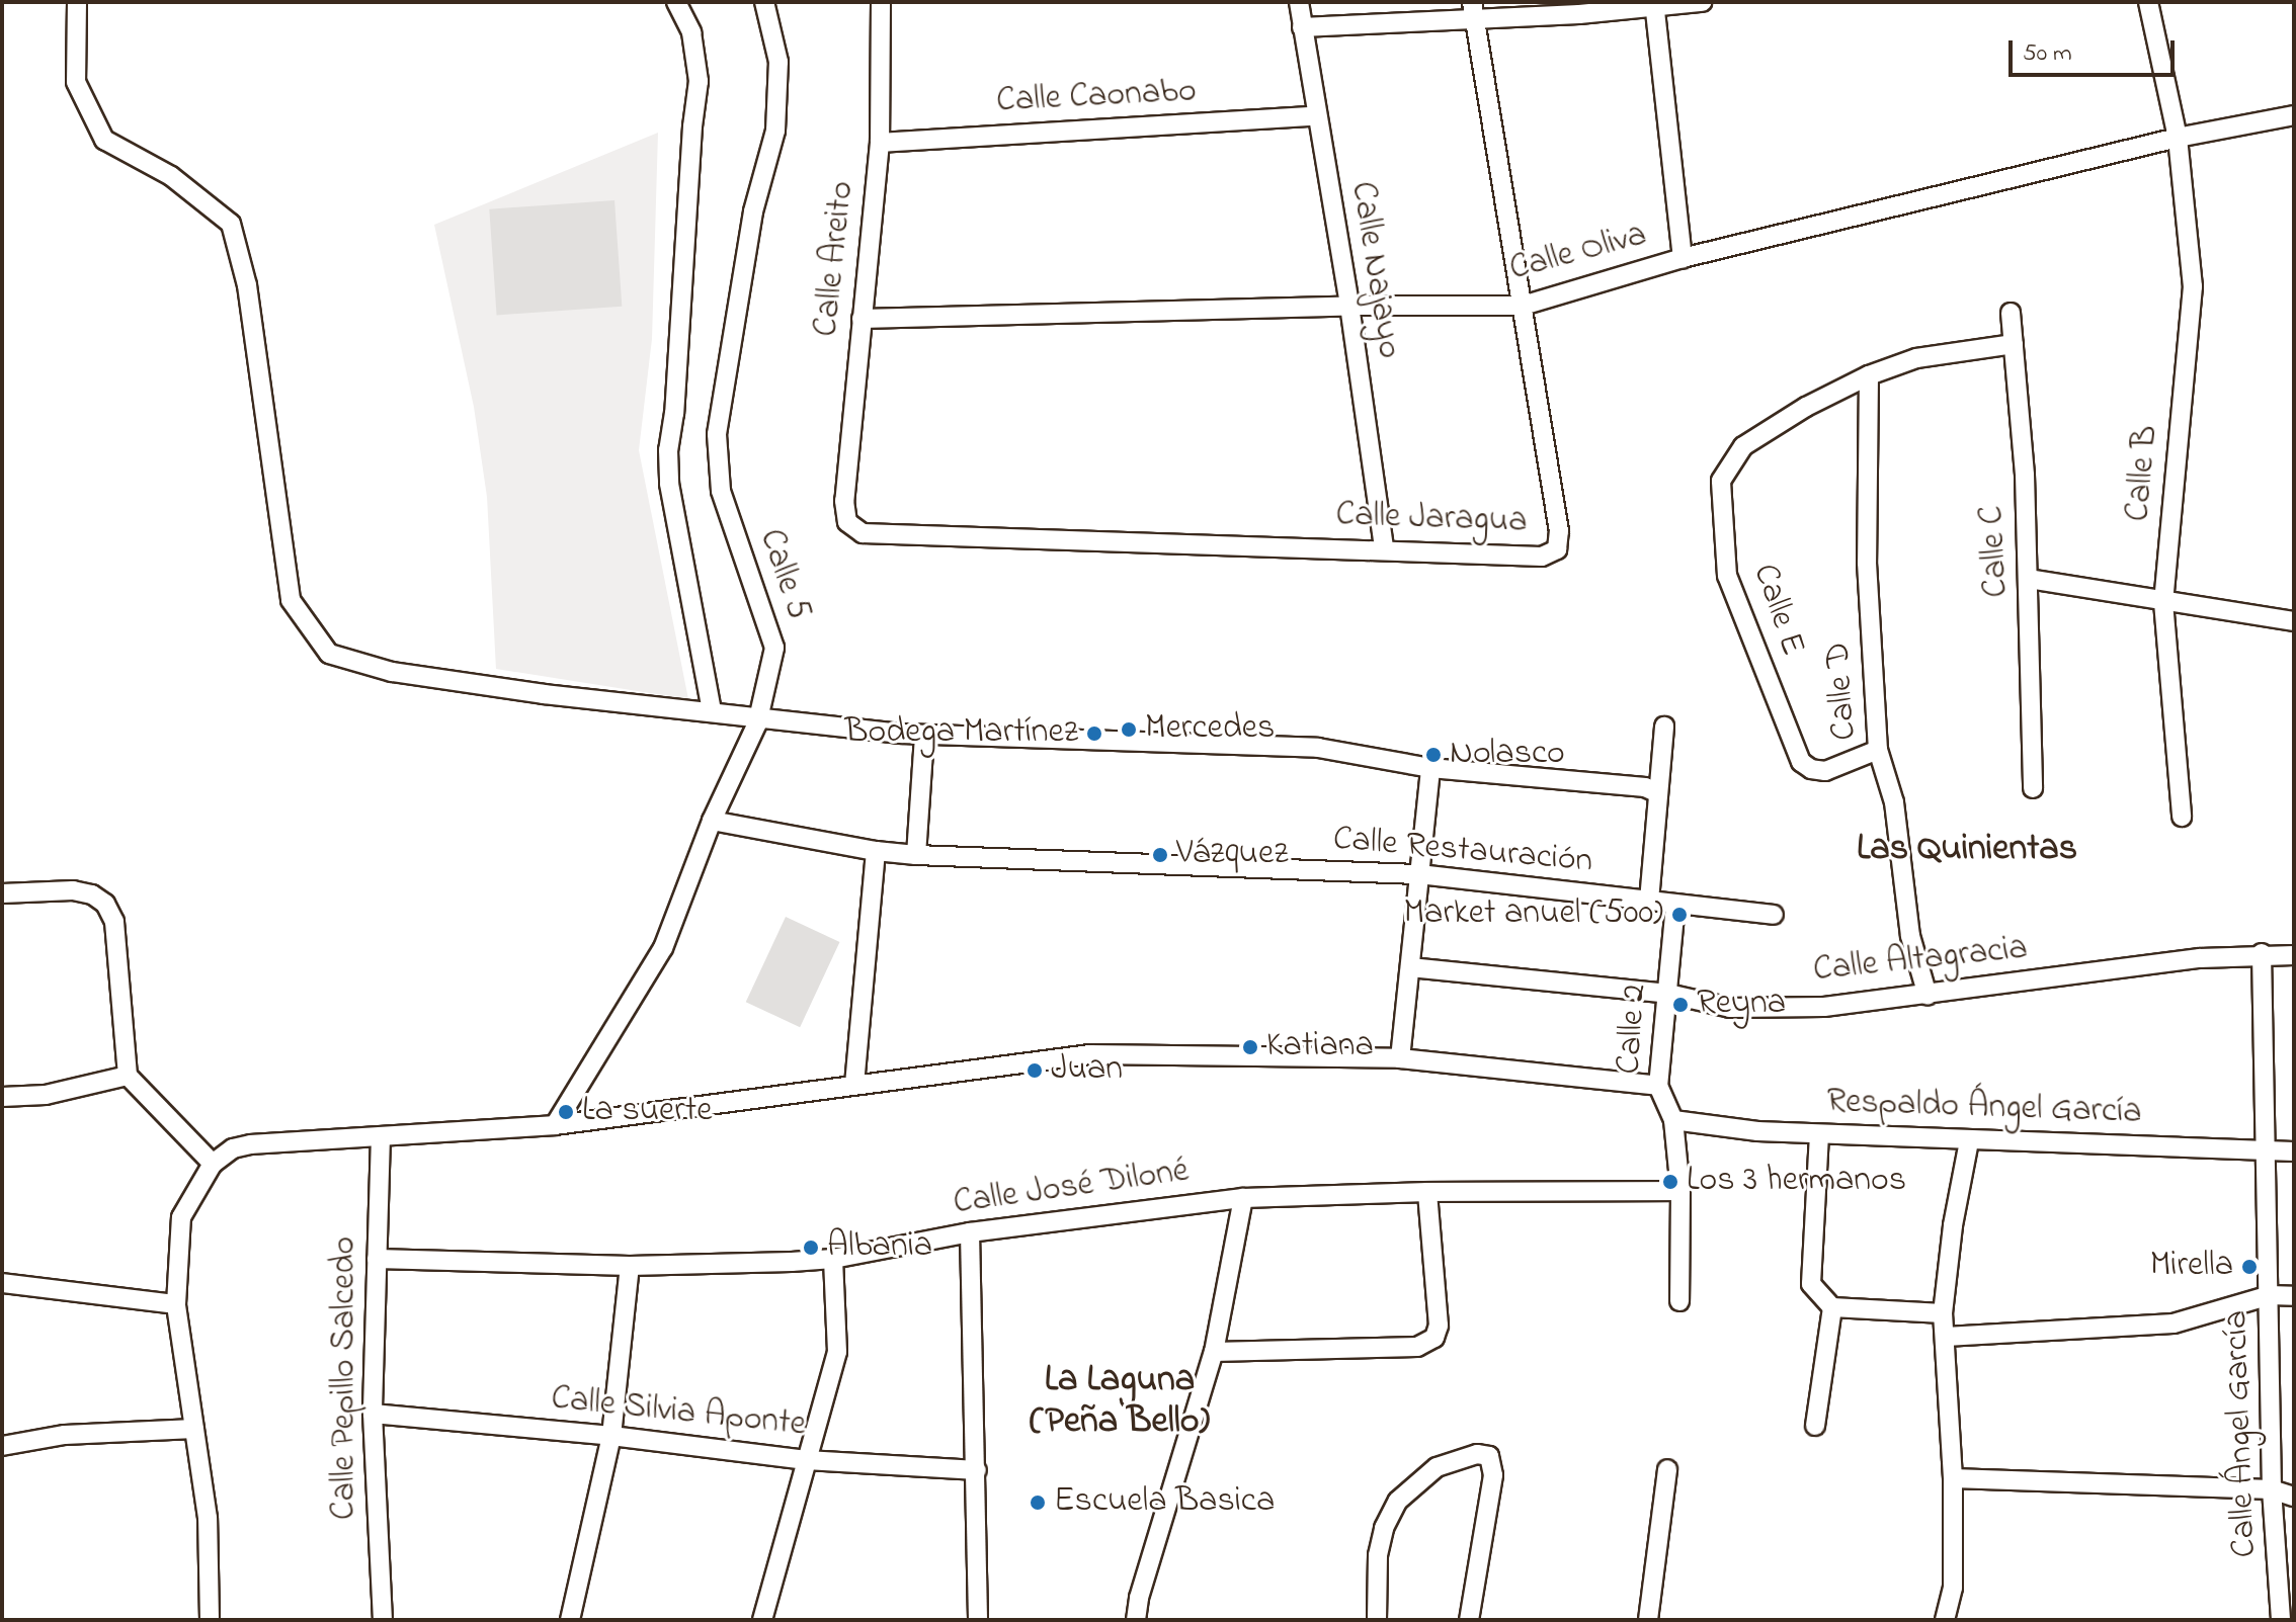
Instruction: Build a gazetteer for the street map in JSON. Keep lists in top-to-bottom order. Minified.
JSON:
{"streets":{"street":["Calle Caonabo","Calle Oliva","Calle Areito","Calle Najayo","Calle B","Calle Jaragua","Calle C","Calle 5","Calle E","Calle D","Calle Restauración","Calle Altagracia","Calle 2","Respaldo Ángel García","Calle José Diloné","Calle Pepillo Salcedo","Calle Silvia Aponte","Calle Ángel García"]},"crossings":[["Calle Caonabo","Calle Areito"],["Calle Caonabo","Calle Najayo"],["Calle Oliva","Calle Areito"],["Calle Oliva","Calle Najayo"],["Calle Oliva","Calle B"],["Calle Oliva","Calle Jaragua"],["Calle Areito","Calle Jaragua"],["Calle Najayo","Calle Jaragua"],["Calle C","Calle E"],["Calle 5","Calle Restauración"],["Calle E","Calle D"],["Calle D","Calle Altagracia"],["Calle Restauración","Calle 2"],["Calle Altagracia","Calle 2"],["Calle Altagracia","Calle Ángel García"],["Calle 2","Respaldo Ángel García"],["Calle 2","Calle José Diloné"],["Respaldo Ángel García","Calle Ángel García"],["Calle José Diloné","Calle Pepillo Salcedo"],["Calle Pepillo Salcedo","Calle Silvia Aponte"]],"districts":["Las Quinientas","La Laguna (Peña Bello)"],"places":["Mercedes","Bodega Martínez","Nolasco","Vázquez","Market anuel (500)","Reyna","Katiana","Juan","La suerte","Los 3 hermanos","Albania","Mirella","Escuela Basica"],"scale_bar":"50 m"}
